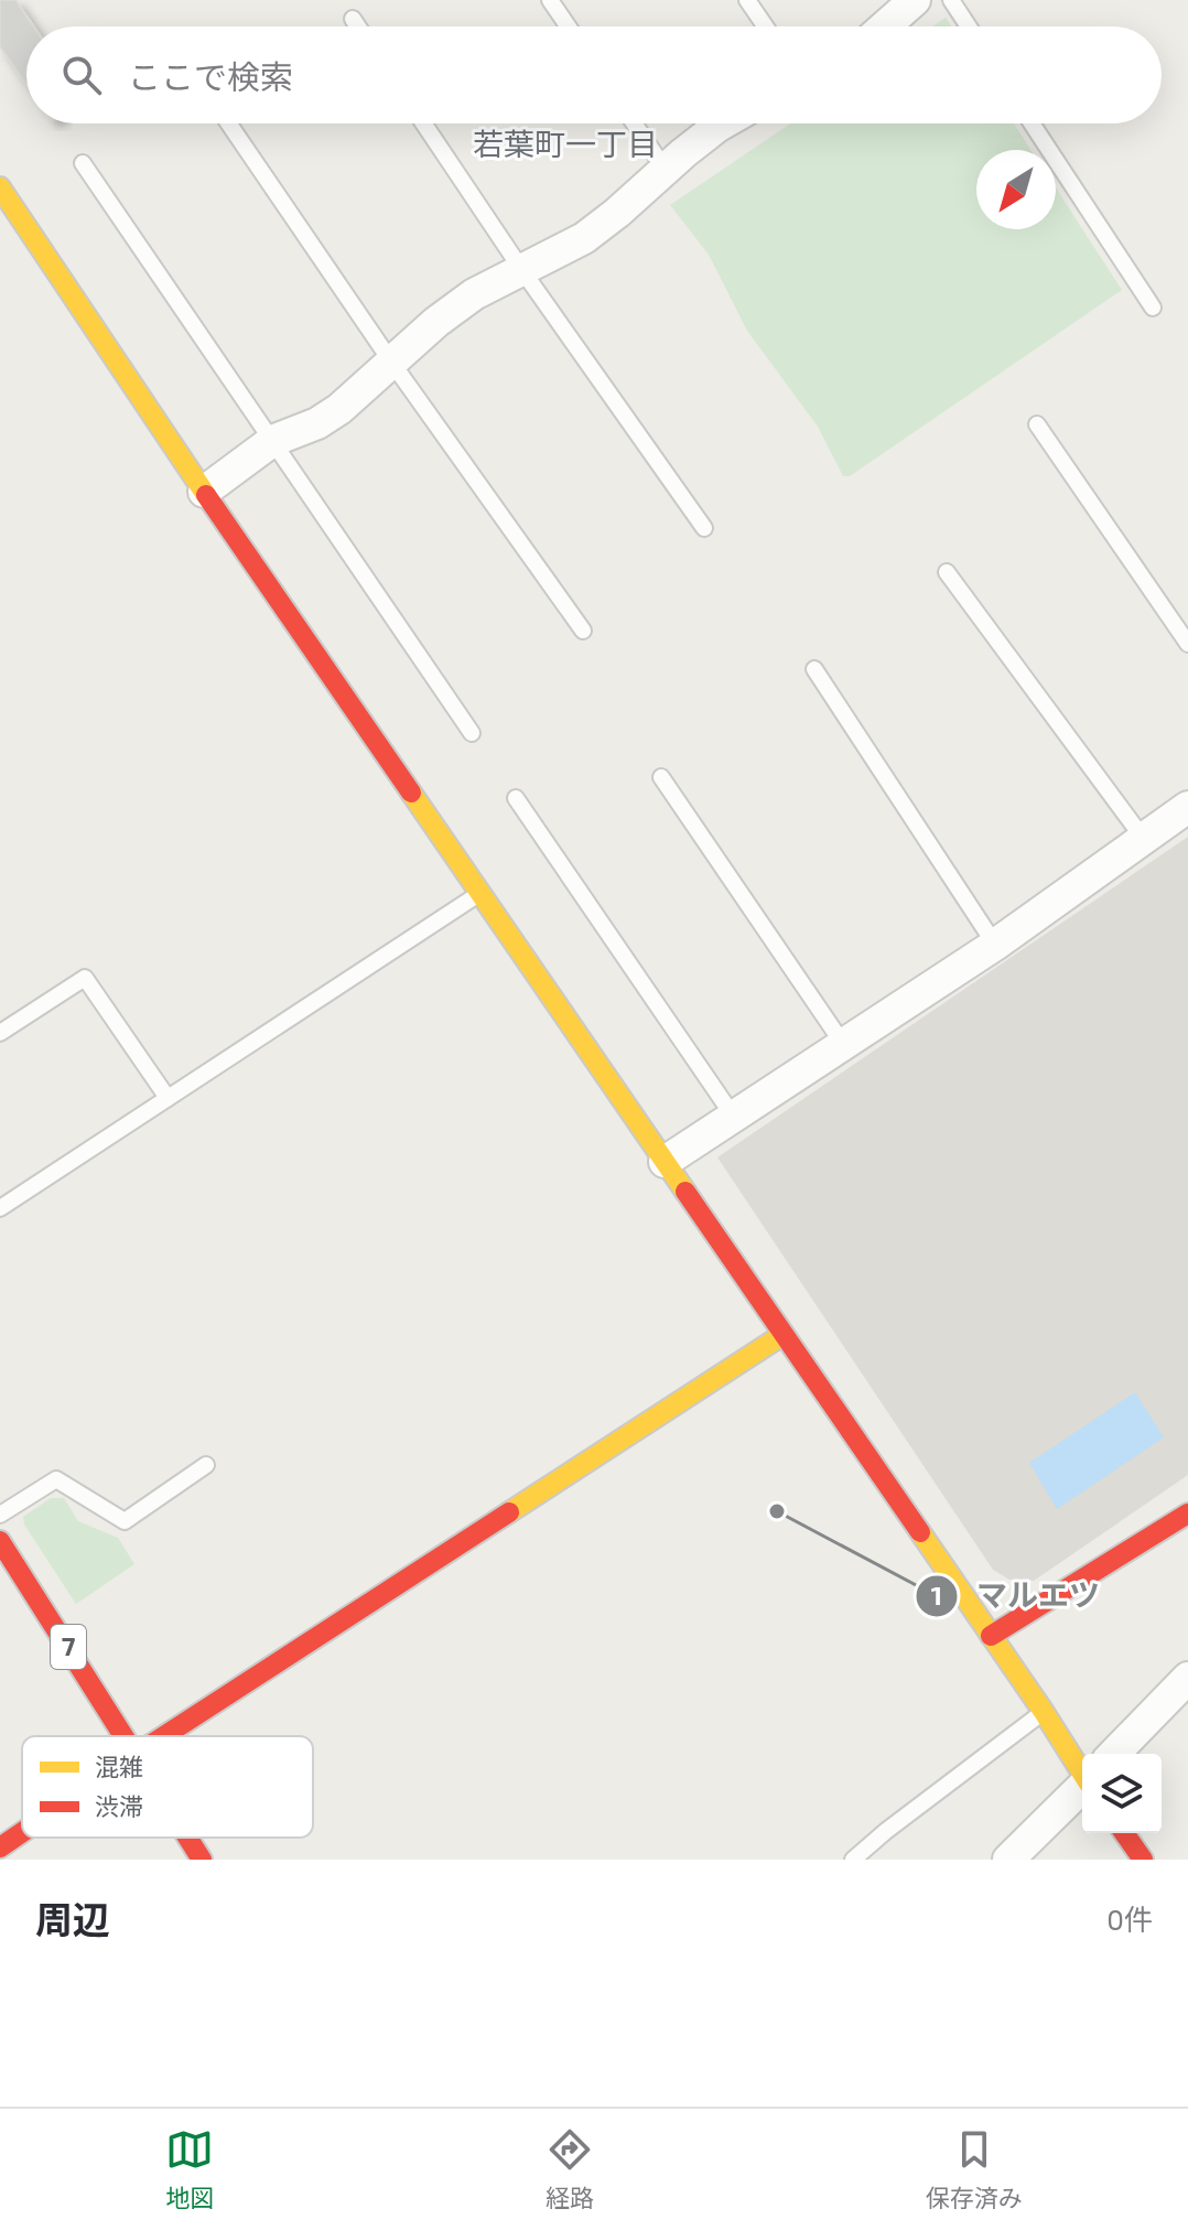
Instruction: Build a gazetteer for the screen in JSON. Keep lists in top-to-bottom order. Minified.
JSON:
{"streets":{"street":["7"]},"districts":["若葉町一丁目"],"places":["マルエツ"],"legend":["混雑","渋滞"],"north":"bottom left","page":{"search":"ここで検索","heading":["周辺","0件"],"nav":["地図","経路","保存済み"]}}
